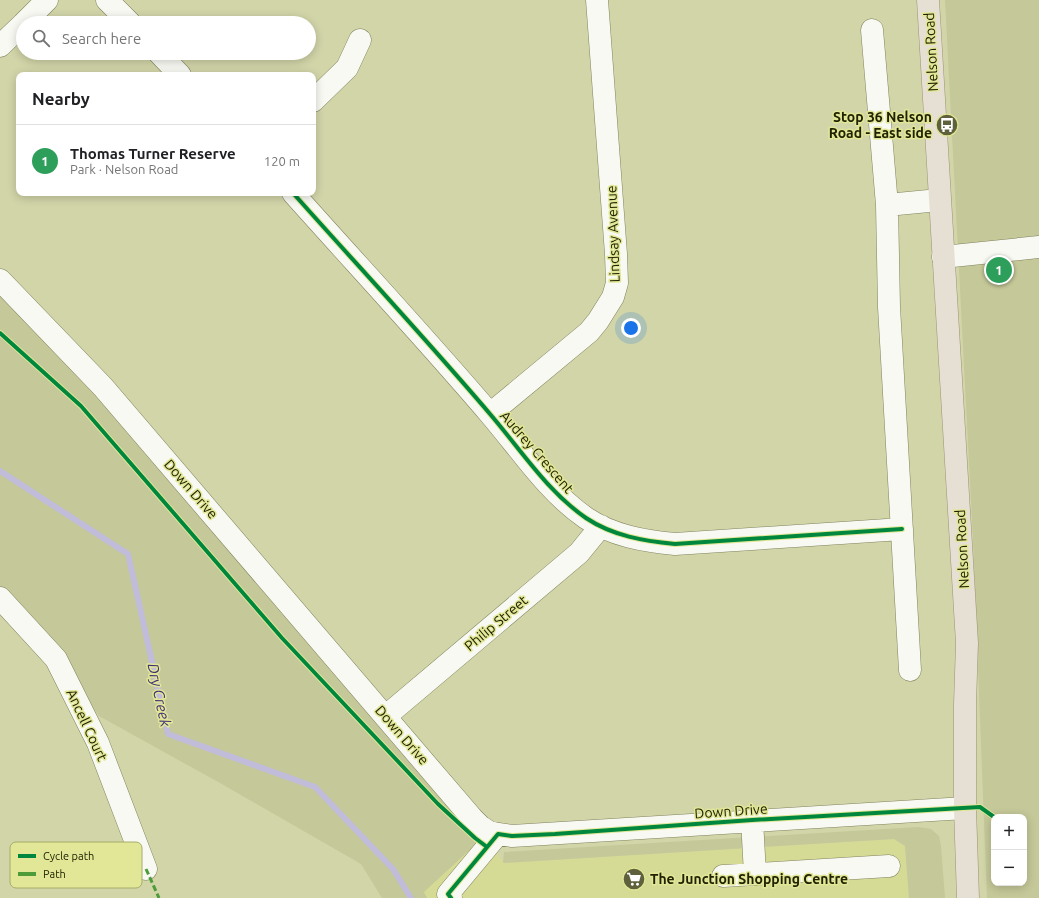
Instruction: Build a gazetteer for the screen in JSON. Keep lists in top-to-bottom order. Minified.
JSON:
{"streets":{"main road":["Nelson Road"],"street":["Lindsay Avenue","Audrey Crescent","Down Drive","Philip Street","Ancell Court"]},"crossings":[["Nelson Road","Down Drive"],["Lindsay Avenue","Audrey Crescent"],["Audrey Crescent","Philip Street"],["Down Drive","Philip Street"]],"water":["Dry Creek"],"places":{"bus stop":["Stop 36 Nelson Road - East side"],"supermarket":["The Junction Shopping Centre"]},"legend":["Cycle path","Path"],"page":{"search":"Search here","heading":"Nearby","list":[{"mark":"1","name":"Thomas Turner Reserve","note":"Park · Nelson Road","value":"120 m"}],"pins":"1","map_buttons":["+","−"]}}
